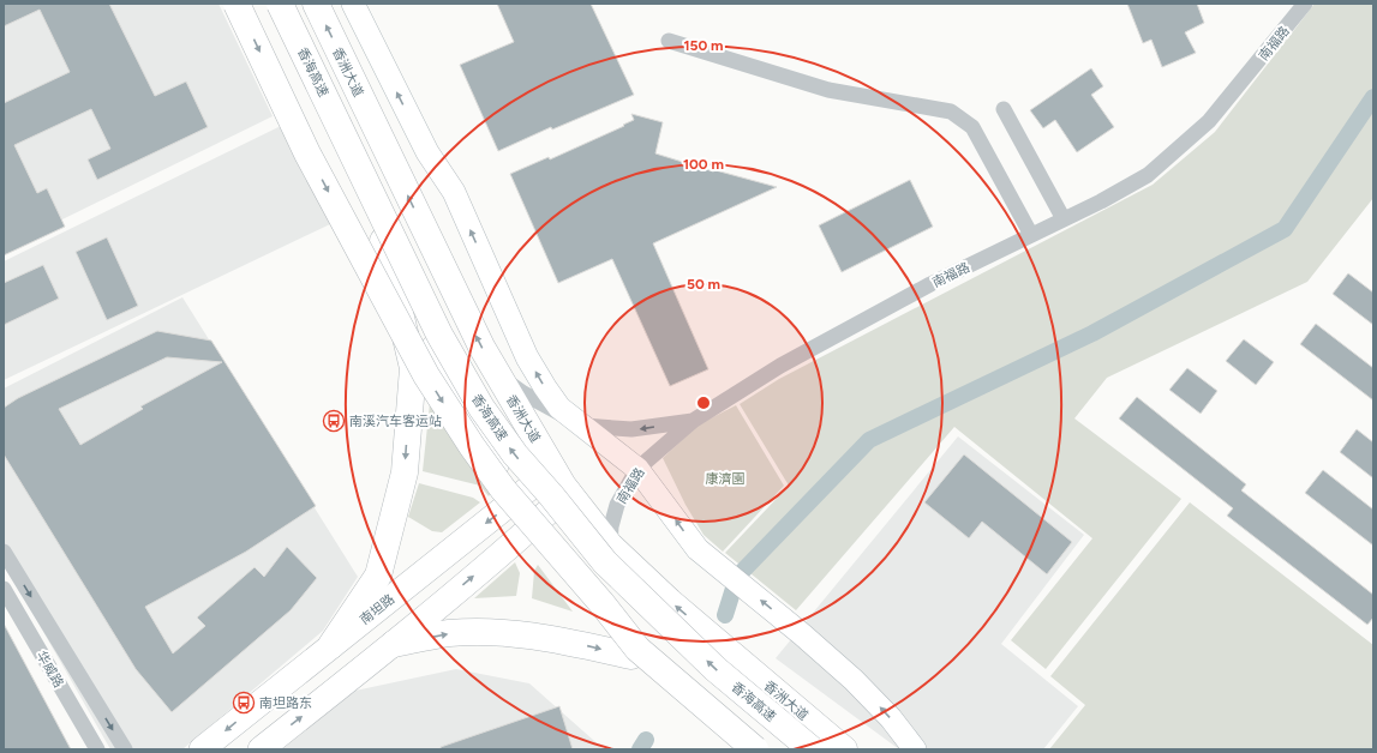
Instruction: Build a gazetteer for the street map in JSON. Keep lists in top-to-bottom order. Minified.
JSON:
{"streets":{"highway":["香海高速","香洲大道"],"main road":["南坦路"],"street":["南福路","华威路"]},"crossings":[["南福路","香洲大道"],["香洲大道","南坦路"]],"parks":["康濟園"],"places":{"bus stop":["南溪汽车客运站","南坦路东"]},"rings":["150 m","100 m","50 m"]}
